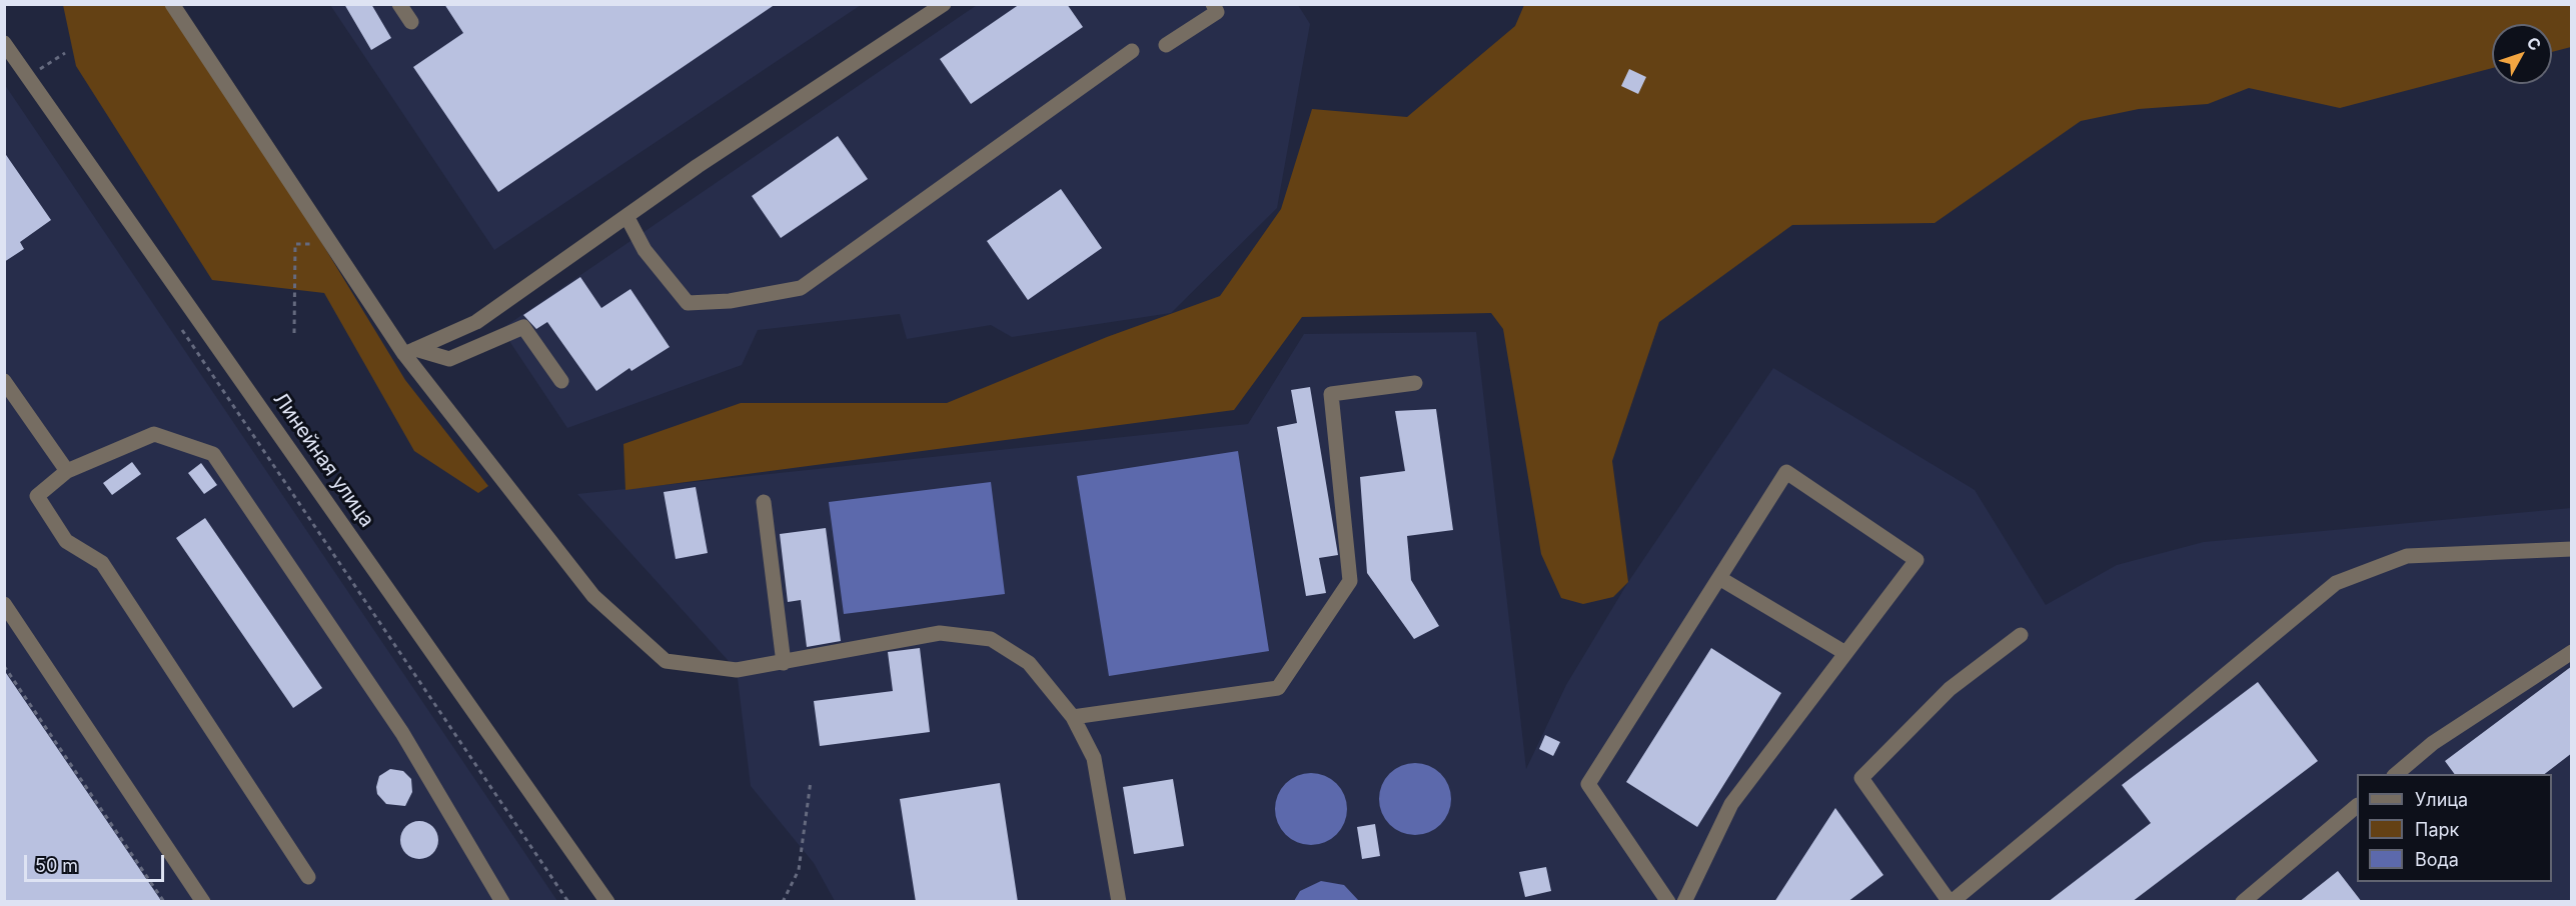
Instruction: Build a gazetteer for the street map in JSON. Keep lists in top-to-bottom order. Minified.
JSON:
{"streets":{"street":["Линейная улица"]},"legend":["Улица","Парк","Вода"],"scale_bar":"50 m","north":"top right"}
